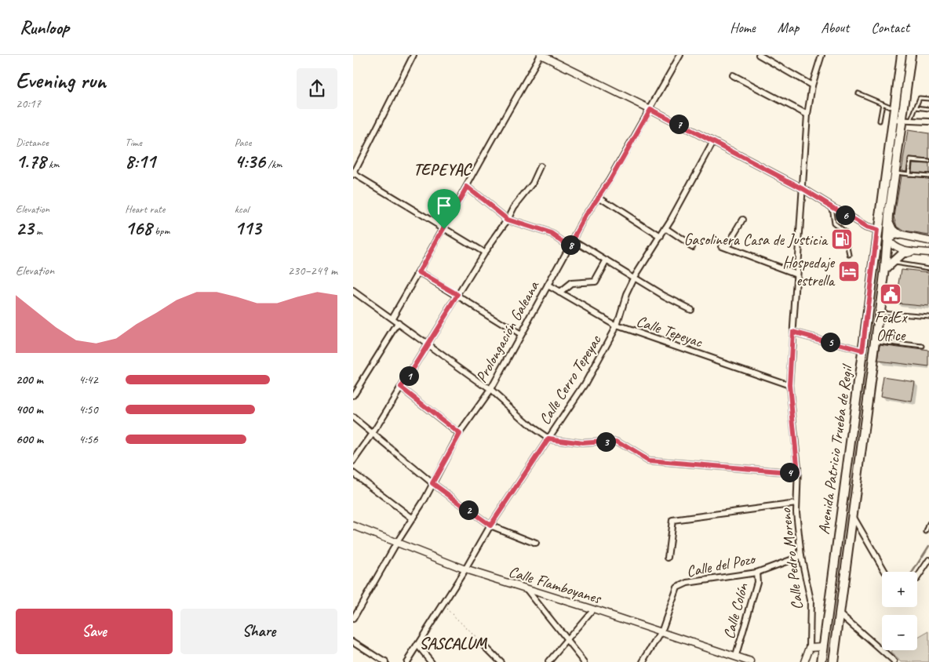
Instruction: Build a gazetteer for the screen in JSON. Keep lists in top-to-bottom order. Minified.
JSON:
{"streets":{"main road":["Avenida Patricio Trueba de Regil"],"street":["Calle Tepeyac","Prolongación Galeana","Calle Cerro Tepeyac","Calle Pedro Moreno","Calle del Pozo","Calle Flamboyanes","Calle Colón"]},"crossings":[["Calle Tepeyac","Prolongación Galeana"],["Calle Tepeyac","Calle Cerro Tepeyac"],["Calle Tepeyac","Calle Pedro Moreno"],["Prolongación Galeana","Calle Flamboyanes"],["Calle Cerro Tepeyac","Calle Flamboyanes"],["Calle Pedro Moreno","Calle del Pozo"],["Calle del Pozo","Calle Flamboyanes"],["Calle del Pozo","Calle Colón"],["Calle Flamboyanes","Calle Colón"]],"districts":["TEPEYAC","SASCALUM"],"places":{"fuel station":["Gasolinera Casa de Justicia"],"hotel":["Hospedaje estrella"],"public building":["FedEx Office"]},"page":{"header":"Runloop","nav":["Home","Map","About","Contact"],"heading":["Evening run","20:17"],"pins":["7","6","8","5","1","3","4","2"],"stats":[["Distance","1.78 km"],["Time","8:11"],["Pace","4:36 /km"],["Elevation","23 m"],["Heart rate","168 bpm"],["kcal","113"]],"chart":["Elevation","230–249 m"],"list":[{"name":"200 m","note":"4:42"},{"name":"400 m","note":"4:50"},{"name":"600 m","note":"4:56"}],"map_buttons":["+","−"],"buttons":["Save","Share"]}}
